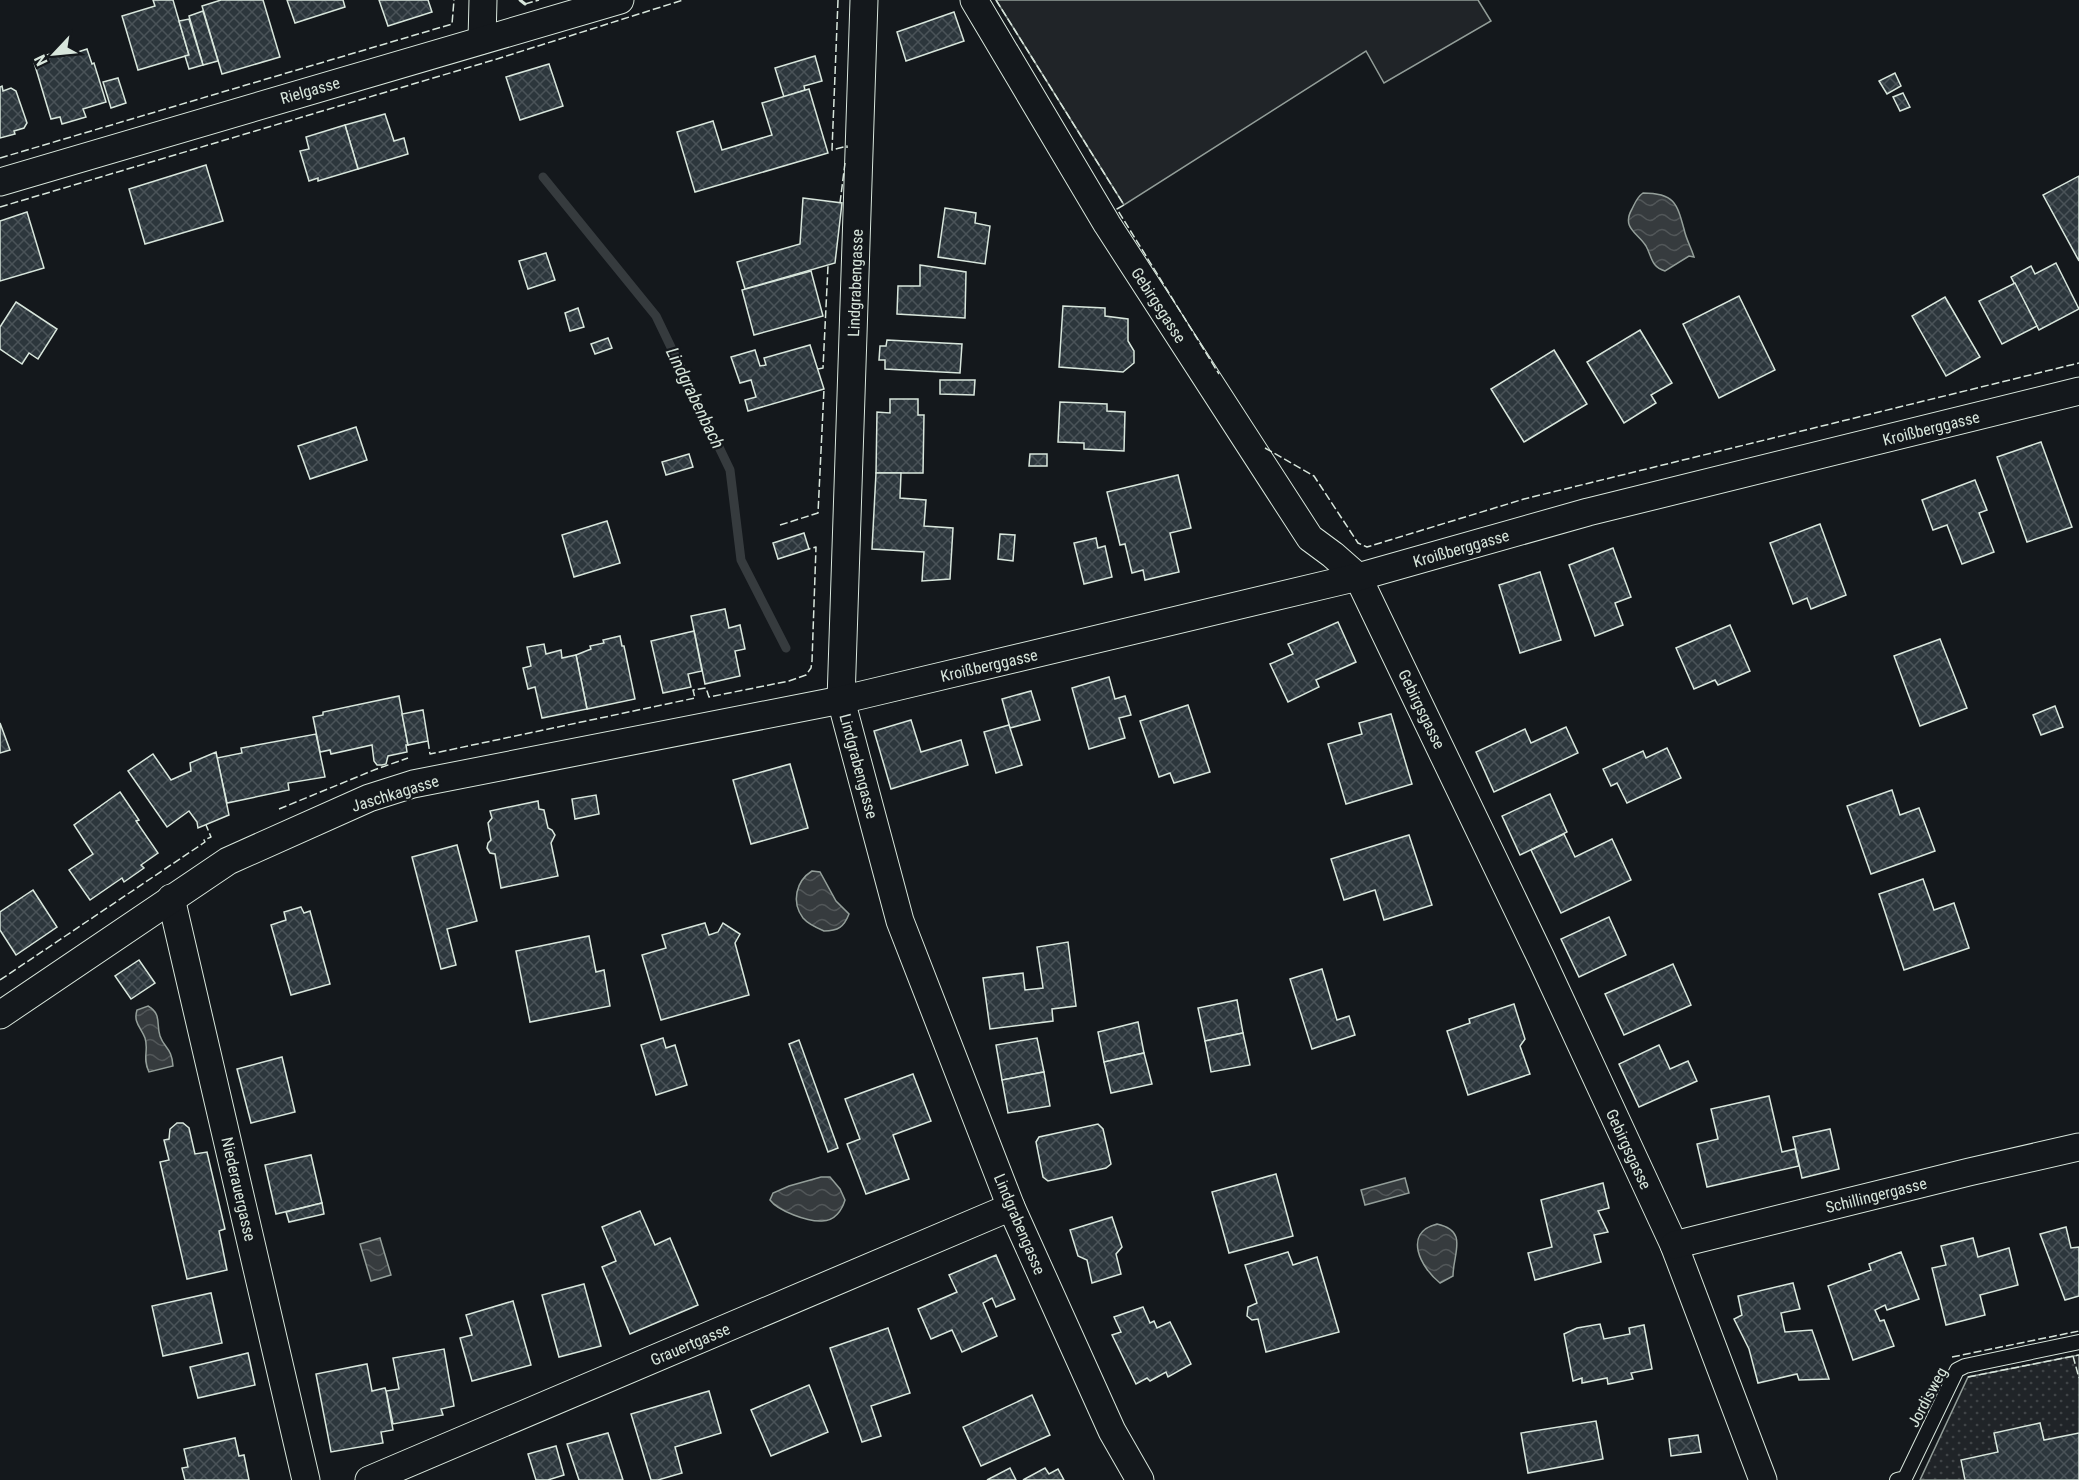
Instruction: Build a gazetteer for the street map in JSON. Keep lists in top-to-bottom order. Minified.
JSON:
{"streets":{"street":["Rielgasse","Lindgrabengasse","Gebirgsgasse","Kroißberggasse","Jaschkagasse","Niederauergasse","Schillingergasse","Grauertgasse"],"lane":["Jordisweg"]},"crossings":[["Lindgrabengasse","Kroißberggasse"],["Lindgrabengasse","Jaschkagasse"],["Lindgrabengasse","Grauertgasse"],["Gebirgsgasse","Kroißberggasse"],["Gebirgsgasse","Schillingergasse"],["Kroißberggasse","Jaschkagasse"],["Jaschkagasse","Niederauergasse"]],"water":["Lindgrabenbach"],"north":"bottom left"}
